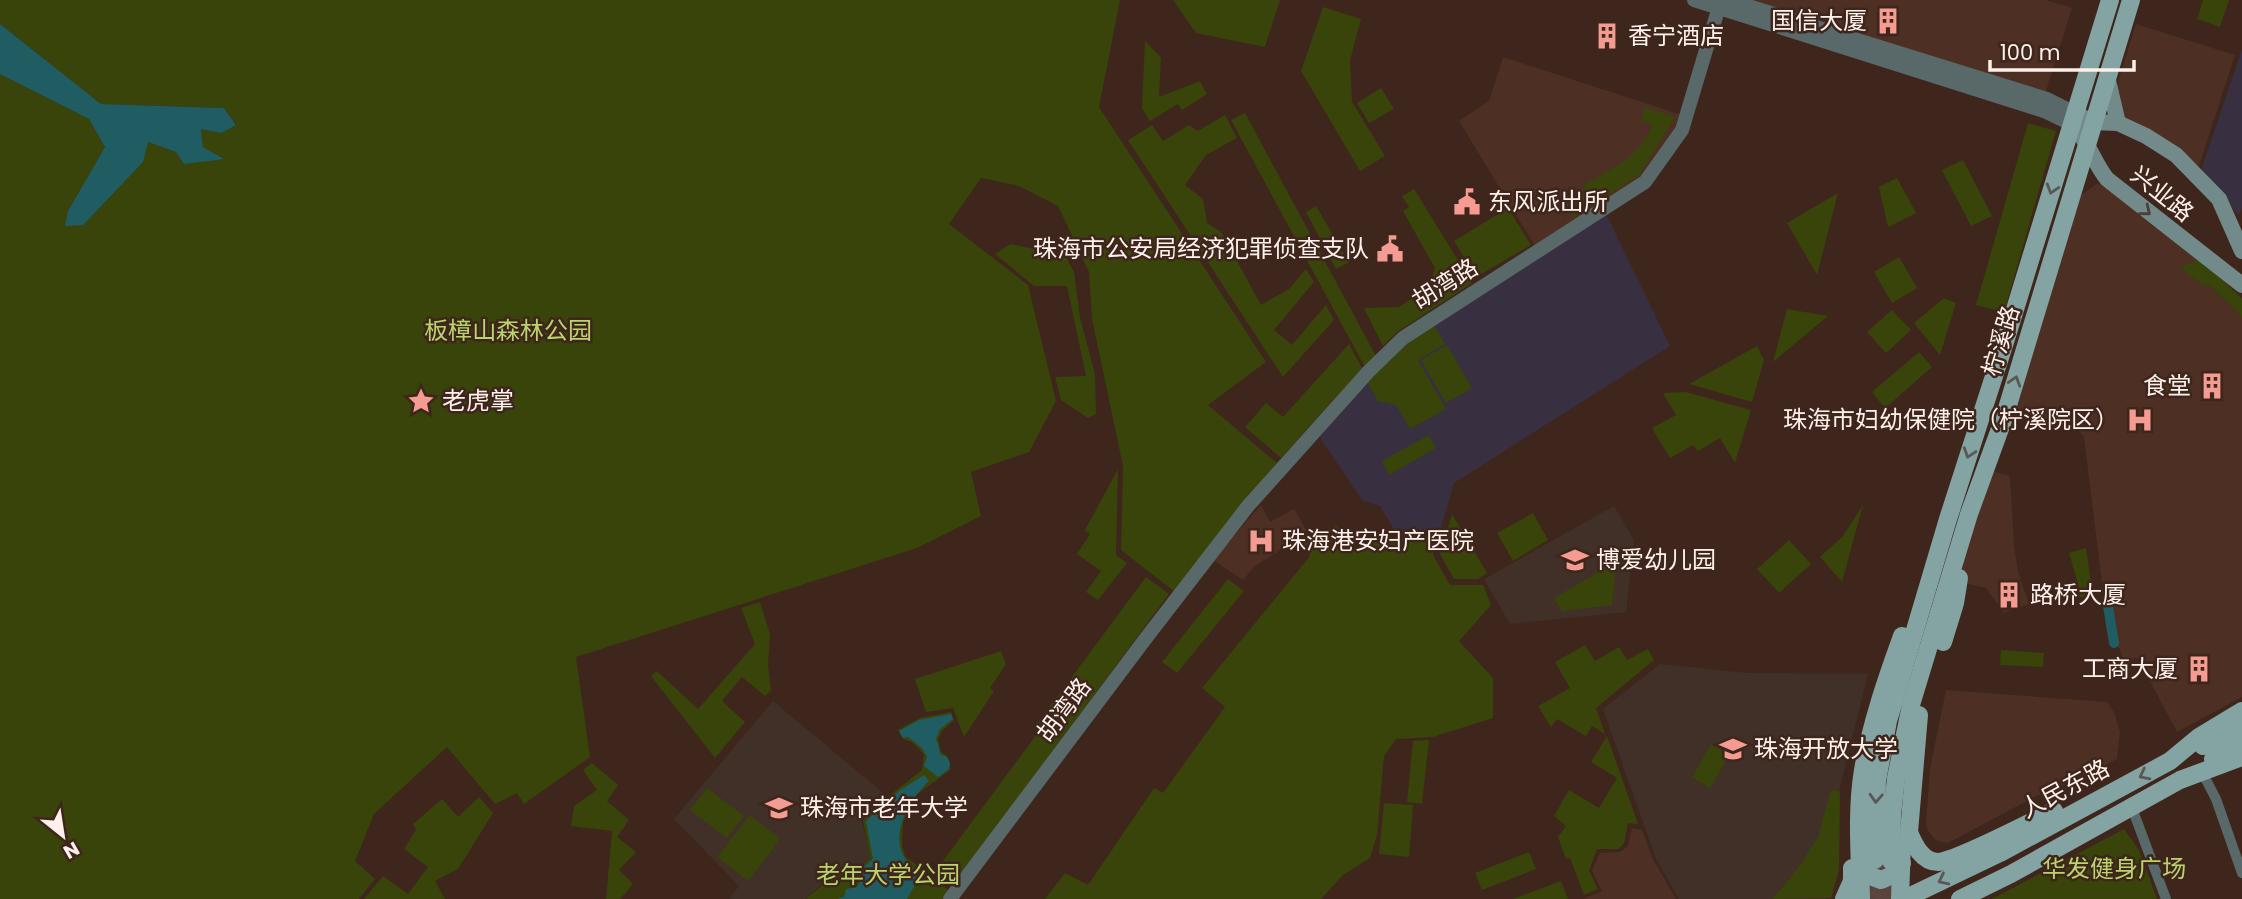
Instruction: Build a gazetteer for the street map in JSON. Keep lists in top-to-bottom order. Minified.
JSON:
{"streets":{"main road":["兴业路","柠溪路","人民东路"],"street":["胡湾路"]},"crossings":[["兴业路","柠溪路"]],"parks":["板樟山森林公园","华发健身广场","老年大学公园"],"places":{"building":["国信大厦","香宁酒店","食堂","路桥大厦","工商大厦"],"public building":["东风派出所","珠海市公安局经济犯罪侦查支队"],"place":["老虎掌"],"hospital":["珠海市妇幼保健院（柠溪院区）","珠海港安妇产医院"],"school or university":["博爱幼儿园","珠海开放大学","珠海市老年大学"]},"scale_bar":"100 m","north":"bottom right"}
